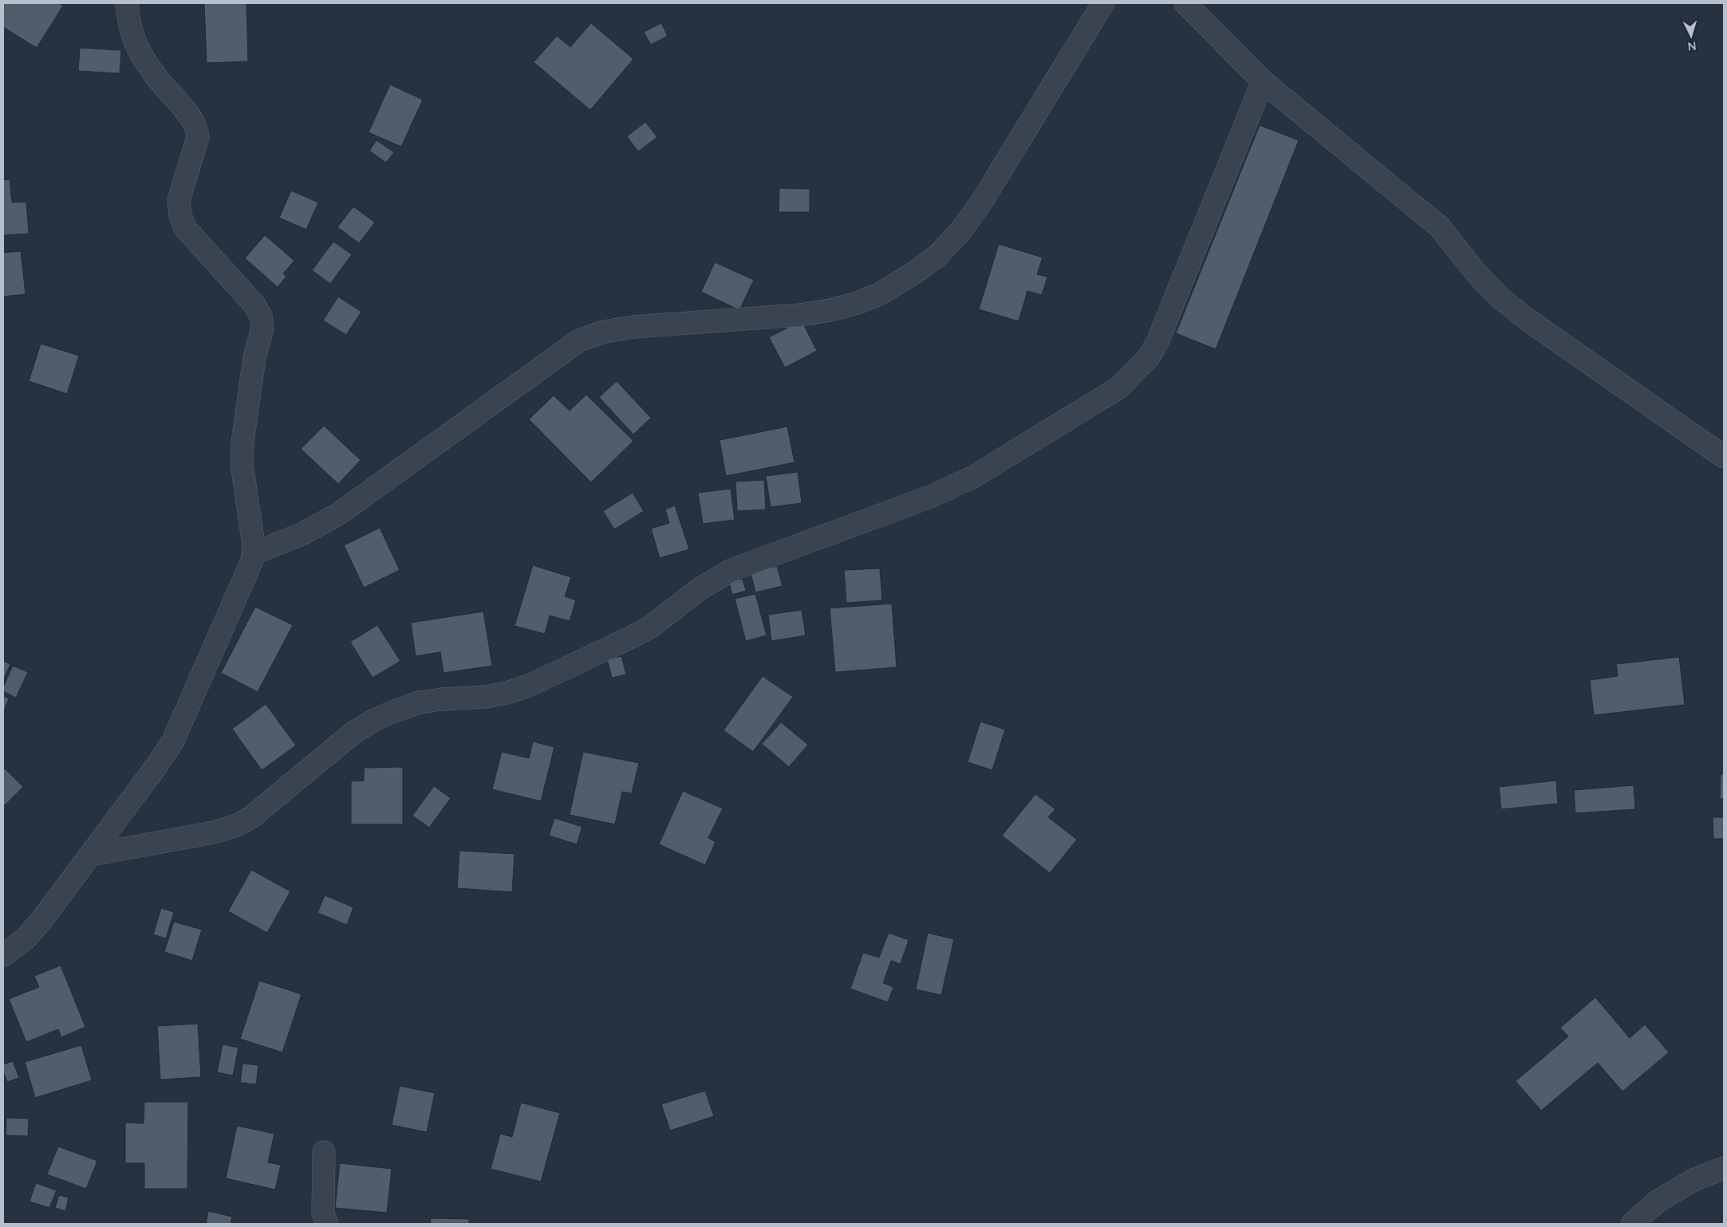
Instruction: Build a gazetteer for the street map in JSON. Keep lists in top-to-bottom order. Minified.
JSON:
{"north":"bottom"}
